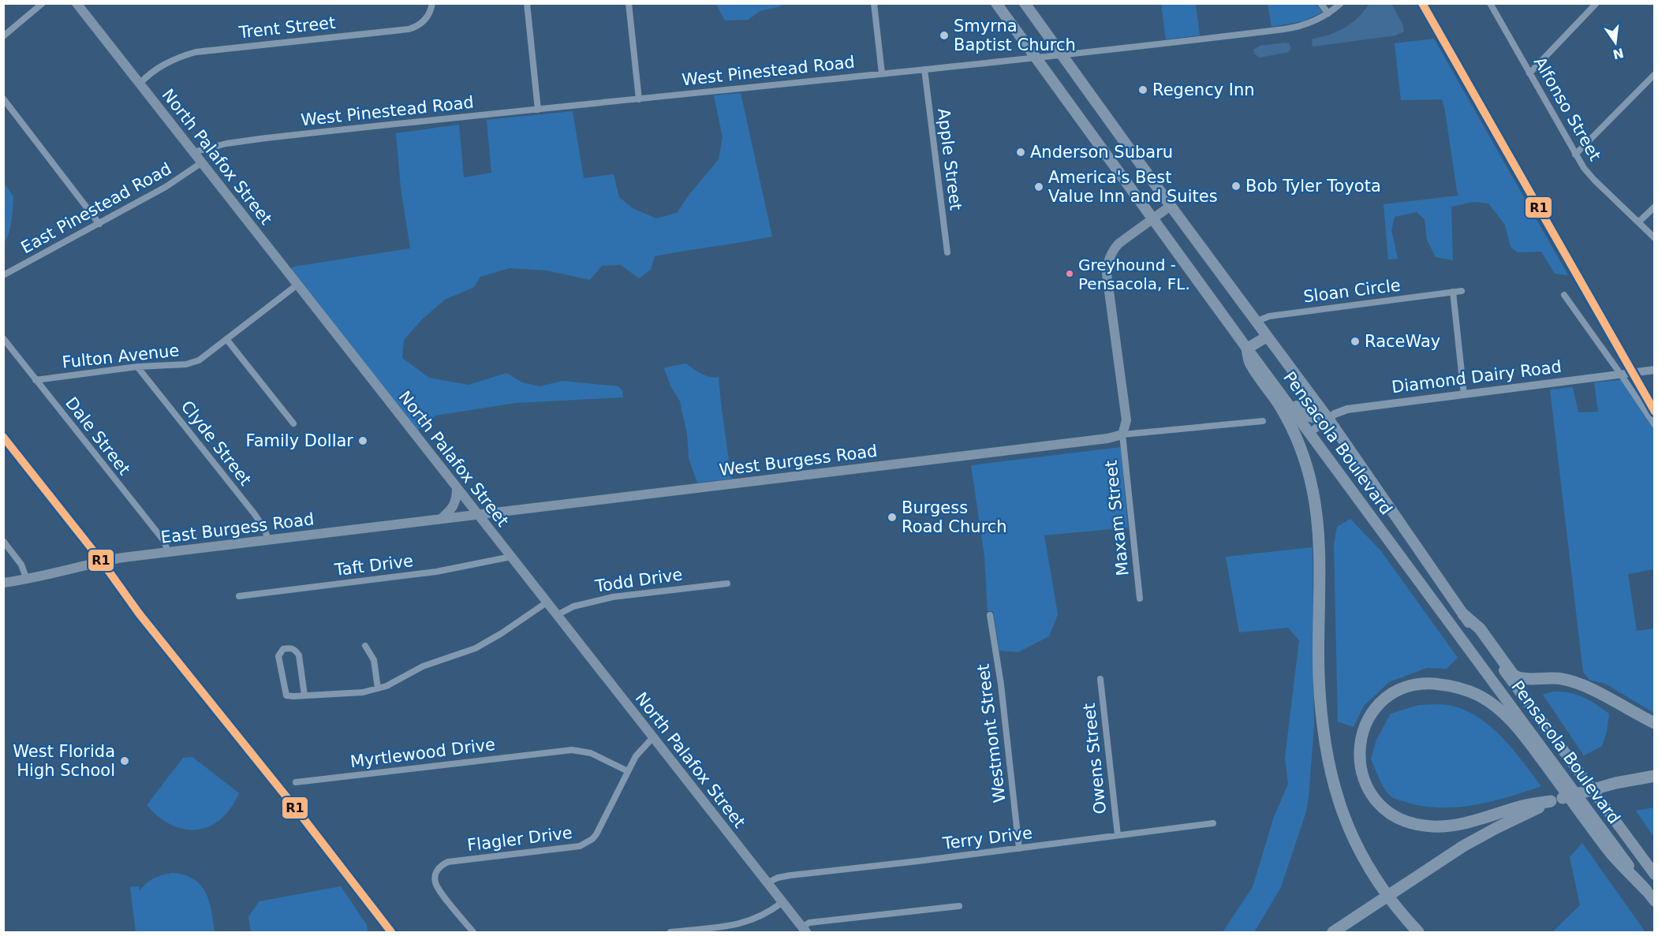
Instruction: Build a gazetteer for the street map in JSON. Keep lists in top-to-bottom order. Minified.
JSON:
{"streets":{"highway":["Pensacola Boulevard"],"main road":["North Palafox Street","West Burgess Road","East Burgess Road"],"street":["Trent Street","West Pinestead Road","Alfonso Street","Apple Street","East Pinestead Road","Sloan Circle","Fulton Avenue","Diamond Dairy Road","Dale Street","Clyde Street","Maxam Street","Taft Drive","Todd Drive","Westmont Street","Myrtlewood Drive","Owens Street","Terry Drive","Flagler Drive"]},"crossings":[["Trent Street","North Palafox Street"],["West Pinestead Road","North Palafox Street"],["West Pinestead Road","Apple Street"],["West Pinestead Road","Pensacola Boulevard"],["North Palafox Street","East Pinestead Road"],["North Palafox Street","Fulton Avenue"],["North Palafox Street","West Burgess Road"],["North Palafox Street","East Burgess Road"],["North Palafox Street","Taft Drive"],["North Palafox Street","Todd Drive"],["North Palafox Street","Terry Drive"],["North Palafox Street","Flagler Drive"],["Sloan Circle","Pensacola Boulevard"],["Fulton Avenue","Dale Street"],["Fulton Avenue","Clyde Street"],["Diamond Dairy Road","Pensacola Boulevard"],["Dale Street","East Burgess Road"],["Clyde Street","East Burgess Road"],["West Burgess Road","Maxam Street"],["West Burgess Road","East Burgess Road"],["Westmont Street","Terry Drive"],["Myrtlewood Drive","Flagler Drive"],["Owens Street","Terry Drive"]],"places":["Smyrna Baptist Church","Regency Inn","Anderson Subaru","Bob Tyler Toyota","America's Best Value Inn and Suites","Greyhound - Pensacola, FL.","RaceWay","Family Dollar","Burgess Road Church","West Florida High School"],"lines":["transit line R1"],"north":"bottom"}
